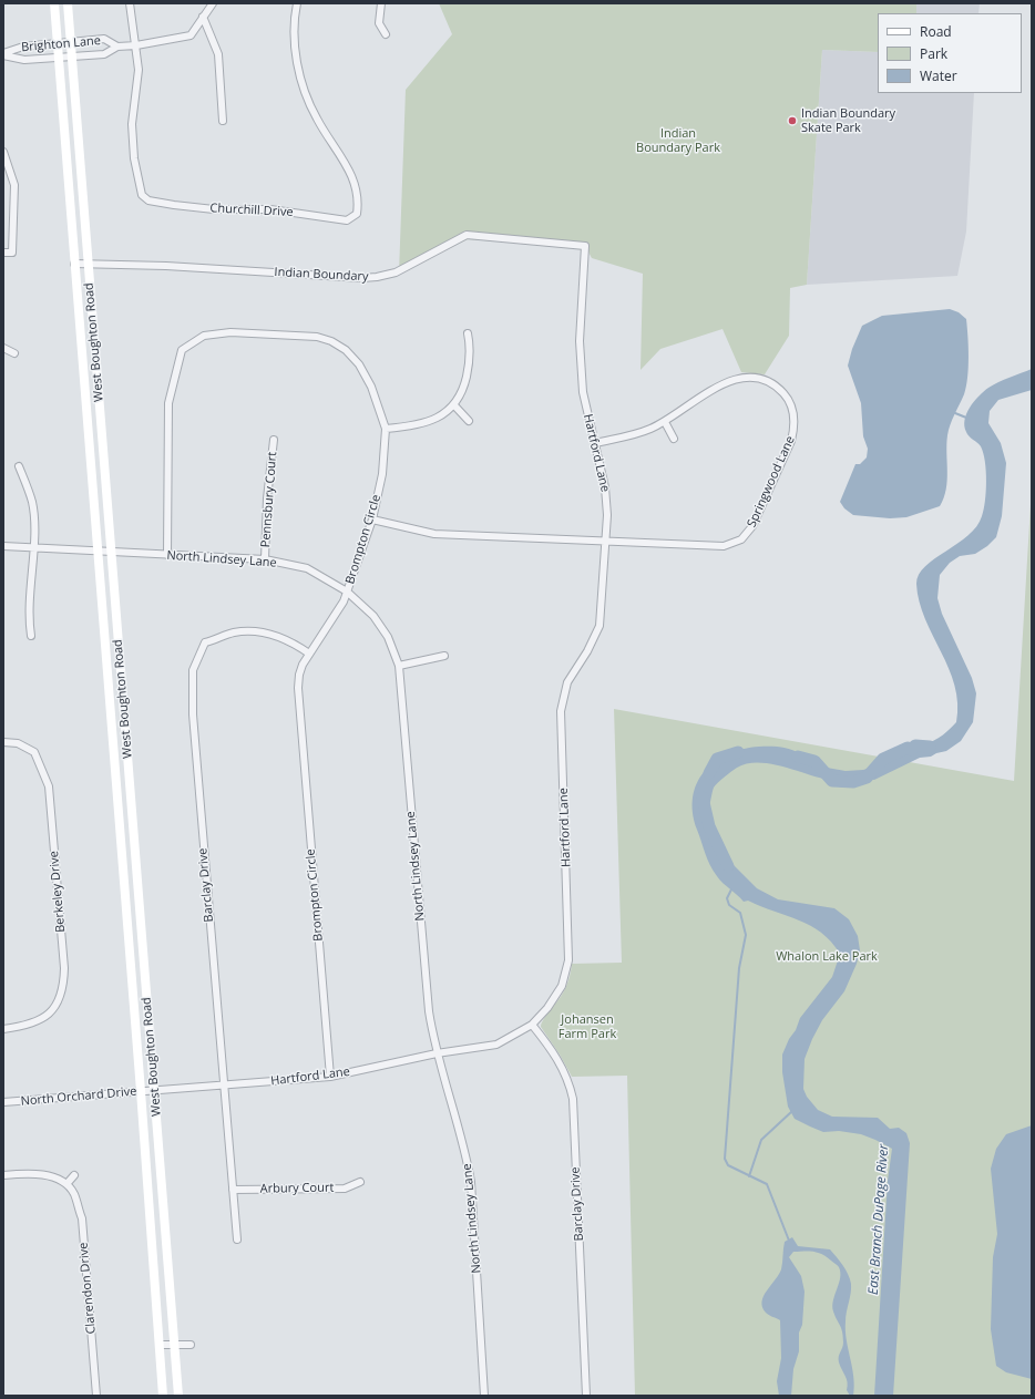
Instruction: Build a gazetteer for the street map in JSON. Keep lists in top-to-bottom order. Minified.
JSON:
{"streets":{"main road":["West Boughton Road"],"street":["Brighton Lane","Churchill Drive","Indian Boundary","Hartford Lane","Springwood Lane","Pennsbury Court","Brompton Circle","North Lindsey Lane","Barclay Drive","Berkeley Drive","North Orchard Drive","Arbury Court","Clarendon Drive"]},"crossings":[["Brighton Lane","Churchill Drive"],["Brighton Lane","West Boughton Road"],["Indian Boundary","West Boughton Road"],["Indian Boundary","Hartford Lane"],["West Boughton Road","Hartford Lane"],["West Boughton Road","North Lindsey Lane"],["West Boughton Road","North Orchard Drive"],["Hartford Lane","Springwood Lane"],["Hartford Lane","Brompton Circle"],["Hartford Lane","North Lindsey Lane"],["Hartford Lane","Barclay Drive"],["Hartford Lane","North Orchard Drive"],["Springwood Lane","Brompton Circle"],["Pennsbury Court","North Lindsey Lane"],["Brompton Circle","North Lindsey Lane"],["Brompton Circle","Barclay Drive"],["Barclay Drive","Arbury Court"]],"water":["East Branch DuPage River"],"parks":["Indian Boundary Park","Whalon Lake Park","Johansen Farm Park"],"places":["Indian Boundary Skate Park"],"legend":["Road","Park","Water"]}
